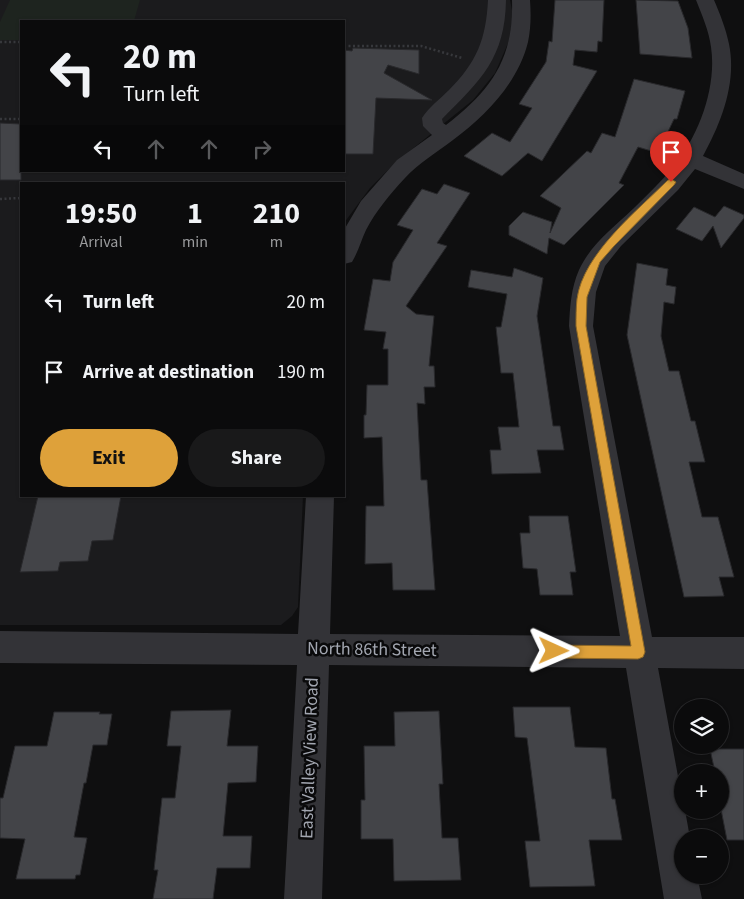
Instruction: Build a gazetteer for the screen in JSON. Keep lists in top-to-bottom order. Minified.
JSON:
{"streets":{"street":["North 86th Street","East Valley View Road"]},"crossings":[["North 86th Street","East Valley View Road"]],"page":{"turn":["20 m","Turn left"],"eta":["19:50","Arrival","1","min","210","m"],"list":[{"name":"Turn left","value":"20 m"},{"name":"Arrive at destination","value":"190 m"}],"buttons":["Exit","Share"],"map_buttons":["+","−"]}}
